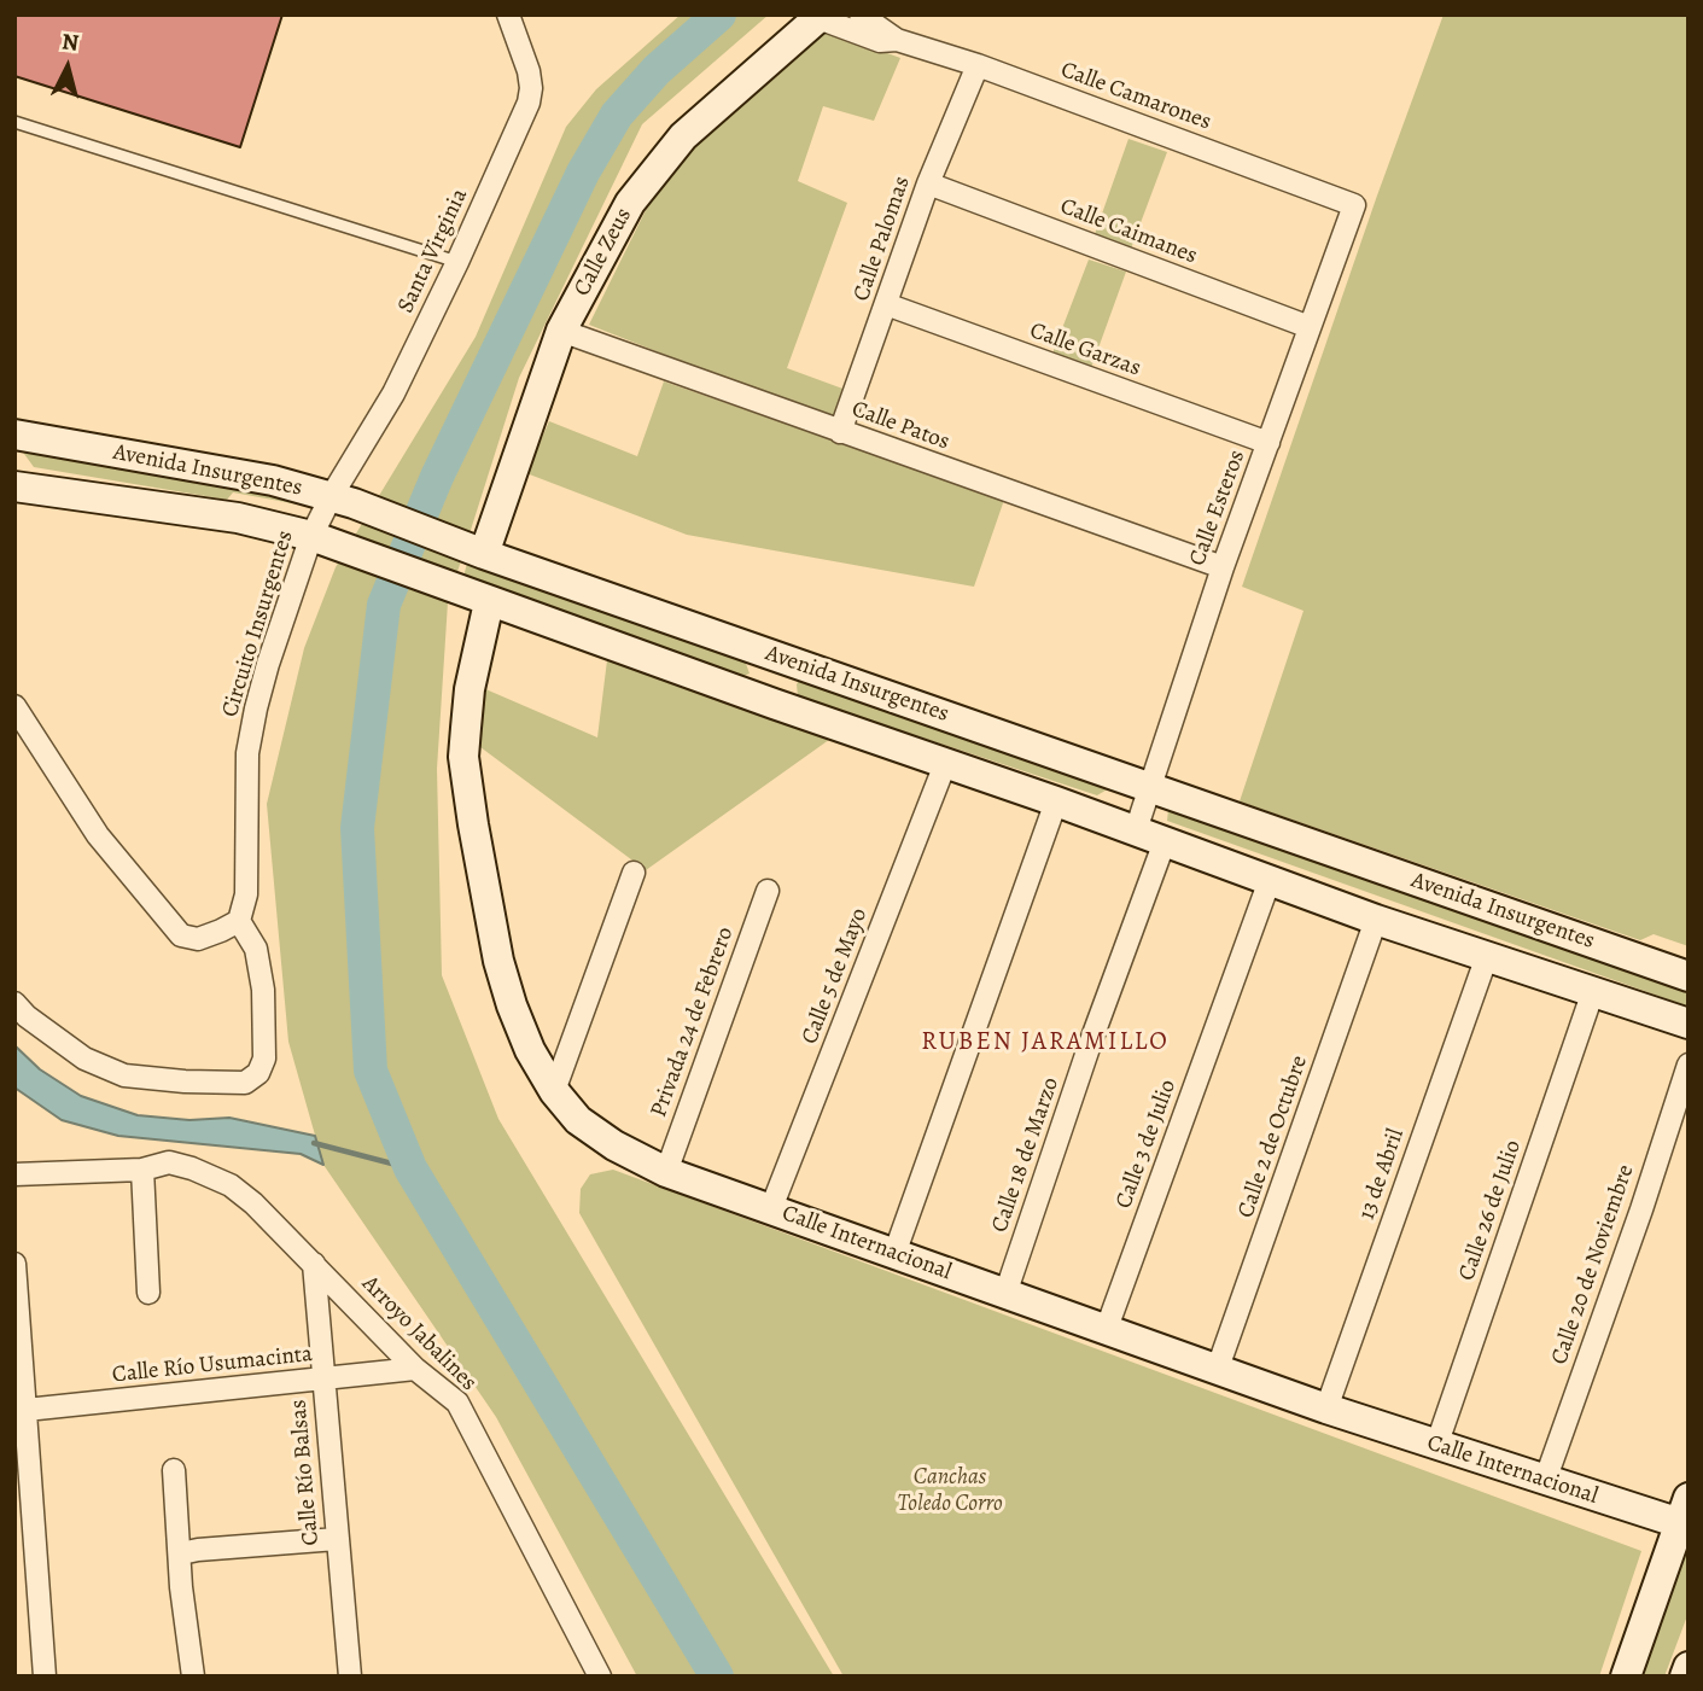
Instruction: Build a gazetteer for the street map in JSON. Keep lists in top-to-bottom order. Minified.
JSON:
{"streets":{"main road":["Calle Zeus","Avenida Insurgentes","Calle Internacional"],"street":["Calle Camarones","Calle Caimanes","Calle Palomas","Santa Virginia","Calle Garzas","Calle Patos","Calle Esteros","Circuito Insurgentes","Calle 5 de Mayo","Privada 24 de Febrero","Calle 2 de Octubre","Calle 3 de Julio","Calle 18 de Marzo","13 de Abril","Calle 26 de Julio","Calle 20 de Noviembre","Arroyo Jabalines","Calle Río Usumacinta","Calle Río Balsas"]},"crossings":[["Calle Camarones","Calle Palomas"],["Calle Camarones","Calle Zeus"],["Calle Camarones","Calle Esteros"],["Calle Caimanes","Calle Palomas"],["Calle Caimanes","Calle Esteros"],["Calle Palomas","Calle Garzas"],["Calle Palomas","Calle Patos"],["Santa Virginia","Avenida Insurgentes"],["Santa Virginia","Circuito Insurgentes"],["Calle Zeus","Calle Patos"],["Calle Zeus","Avenida Insurgentes"],["Calle Garzas","Calle Esteros"],["Calle Patos","Calle Esteros"],["Avenida Insurgentes","Calle Esteros"],["Avenida Insurgentes","Circuito Insurgentes"],["Avenida Insurgentes","Calle 5 de Mayo"],["Avenida Insurgentes","Calle 2 de Octubre"],["Avenida Insurgentes","Calle 3 de Julio"],["Avenida Insurgentes","Calle 18 de Marzo"],["Avenida Insurgentes","13 de Abril"],["Avenida Insurgentes","Calle 26 de Julio"],["Avenida Insurgentes","Calle Internacional"],["Calle 5 de Mayo","Calle Internacional"],["Privada 24 de Febrero","Calle Internacional"],["Calle 2 de Octubre","Calle Internacional"],["Calle 3 de Julio","Calle Internacional"],["Calle 18 de Marzo","Calle Internacional"],["13 de Abril","Calle Internacional"],["Calle 26 de Julio","Calle Internacional"],["Calle Internacional","Calle 20 de Noviembre"],["Arroyo Jabalines","Calle Río Usumacinta"],["Arroyo Jabalines","Calle Río Balsas"],["Calle Río Usumacinta","Calle Río Balsas"]],"districts":["RUBEN JARAMILLO"],"parks":["Canchas Toledo Corro"],"north":"top"}
